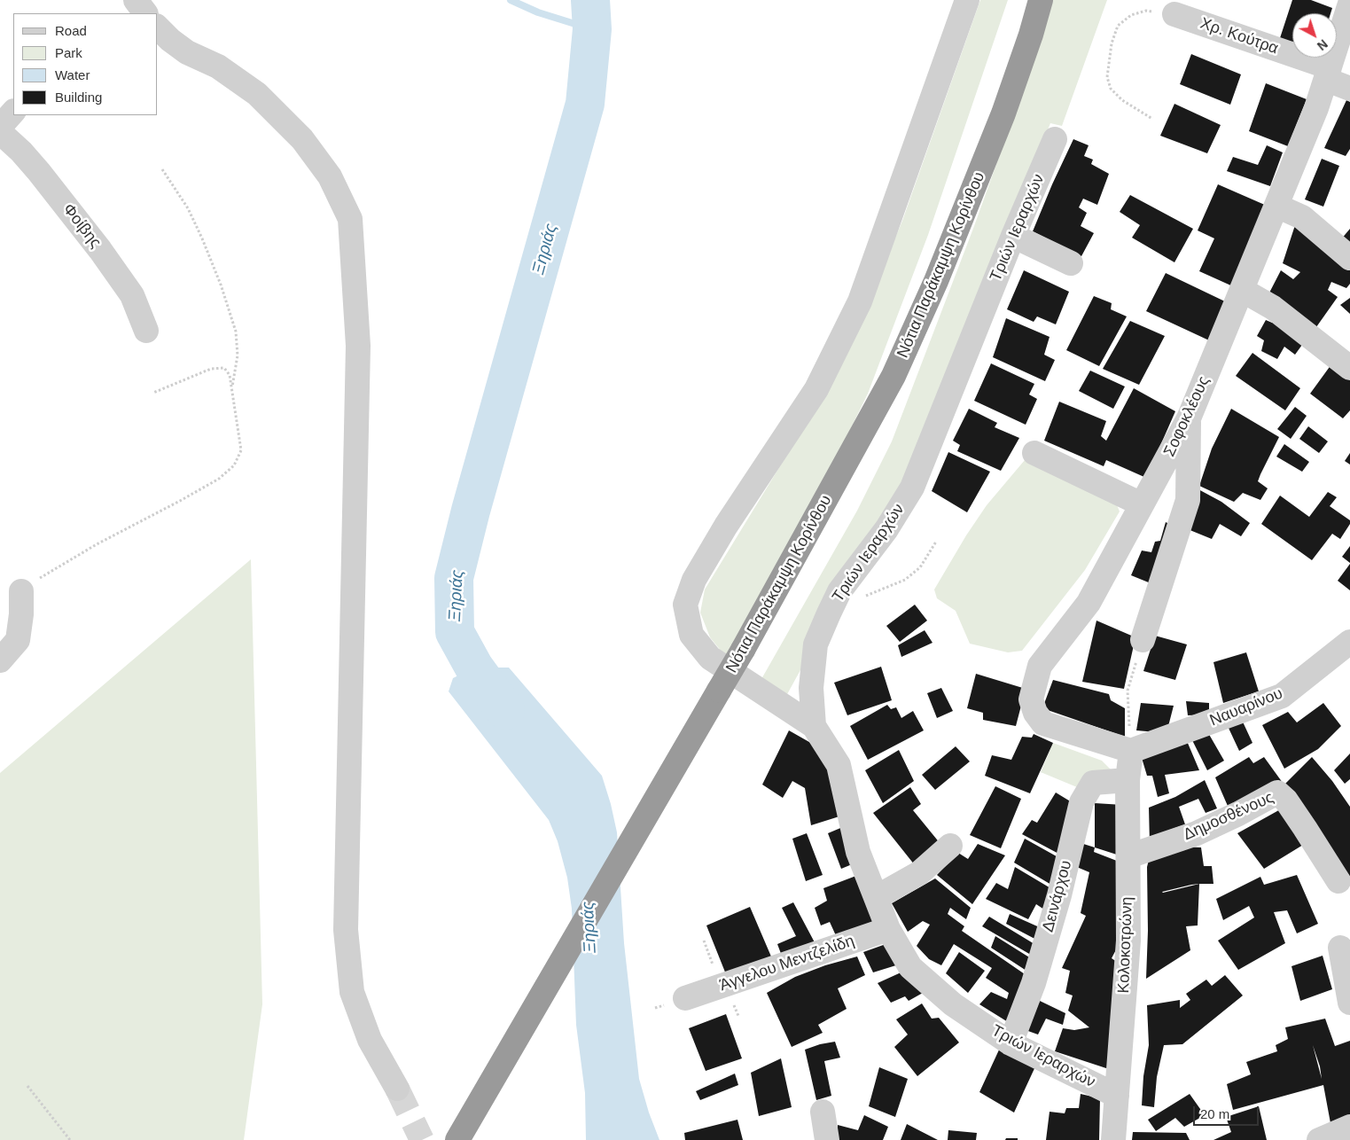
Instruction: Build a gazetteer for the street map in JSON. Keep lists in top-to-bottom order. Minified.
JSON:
{"streets":{"highway":["Νότια Παράκαμψη Κορίνθου"],"street":["Χρ. Κούτρα","Φοίβης","Τριών Ιεραρχών","Σοφοκλέους","Ναυαρίνου","Δημοσθένους","Δεινάρχου","Κολοκοτρώνη","Άγγελου Μεντζελίδη"]},"crossings":[["Χρ. Κούτρα","Σοφοκλέους"],["Τριών Ιεραρχών","Δεινάρχου"],["Τριών Ιεραρχών","Κολοκοτρώνη"],["Τριών Ιεραρχών","Άγγελου Μεντζελίδη"],["Σοφοκλέους","Ναυαρίνου"],["Σοφοκλέους","Κολοκοτρώνη"],["Ναυαρίνου","Κολοκοτρώνη"],["Δημοσθένους","Κολοκοτρώνη"],["Δεινάρχου","Κολοκοτρώνη"]],"water":["Ξηριάς"],"legend":["Road","Park","Water","Building"],"scale_bar":"20 m","north":"bottom right"}
